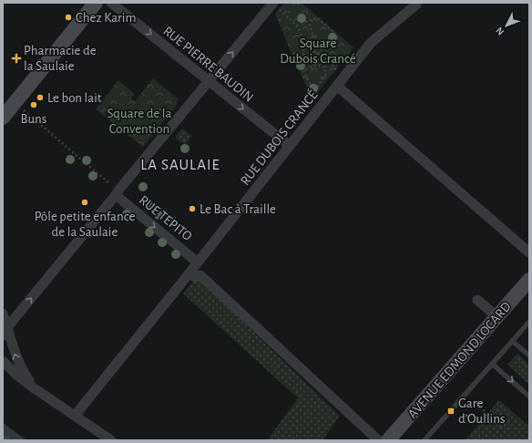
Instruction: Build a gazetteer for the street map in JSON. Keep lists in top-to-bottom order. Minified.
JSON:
{"streets":{"main road":["AVENUE EDMOND LOCARD"],"street":["RUE PIERRE BAUDIN","RUE DUBOIS CRANCÉ","RUE TEPITO"]},"crossings":[["RUE PIERRE BAUDIN","RUE DUBOIS CRANCÉ"],["RUE DUBOIS CRANCÉ","RUE TEPITO"]],"one_way":["RUE PIERRE BAUDIN","RUE TEPITO"],"districts":["LA SAULAIE"],"parks":["Square Dubois Crancé","Square de la Convention"],"places":{"other":["Chez Karim","Le bon lait","Buns","Pôle petite enfance de la Saulaie","Le Bac à Traille"],"health":["Pharmacie de la Saulaie"],"transit":["Gare d'Oullins"]},"north":"bottom left"}
